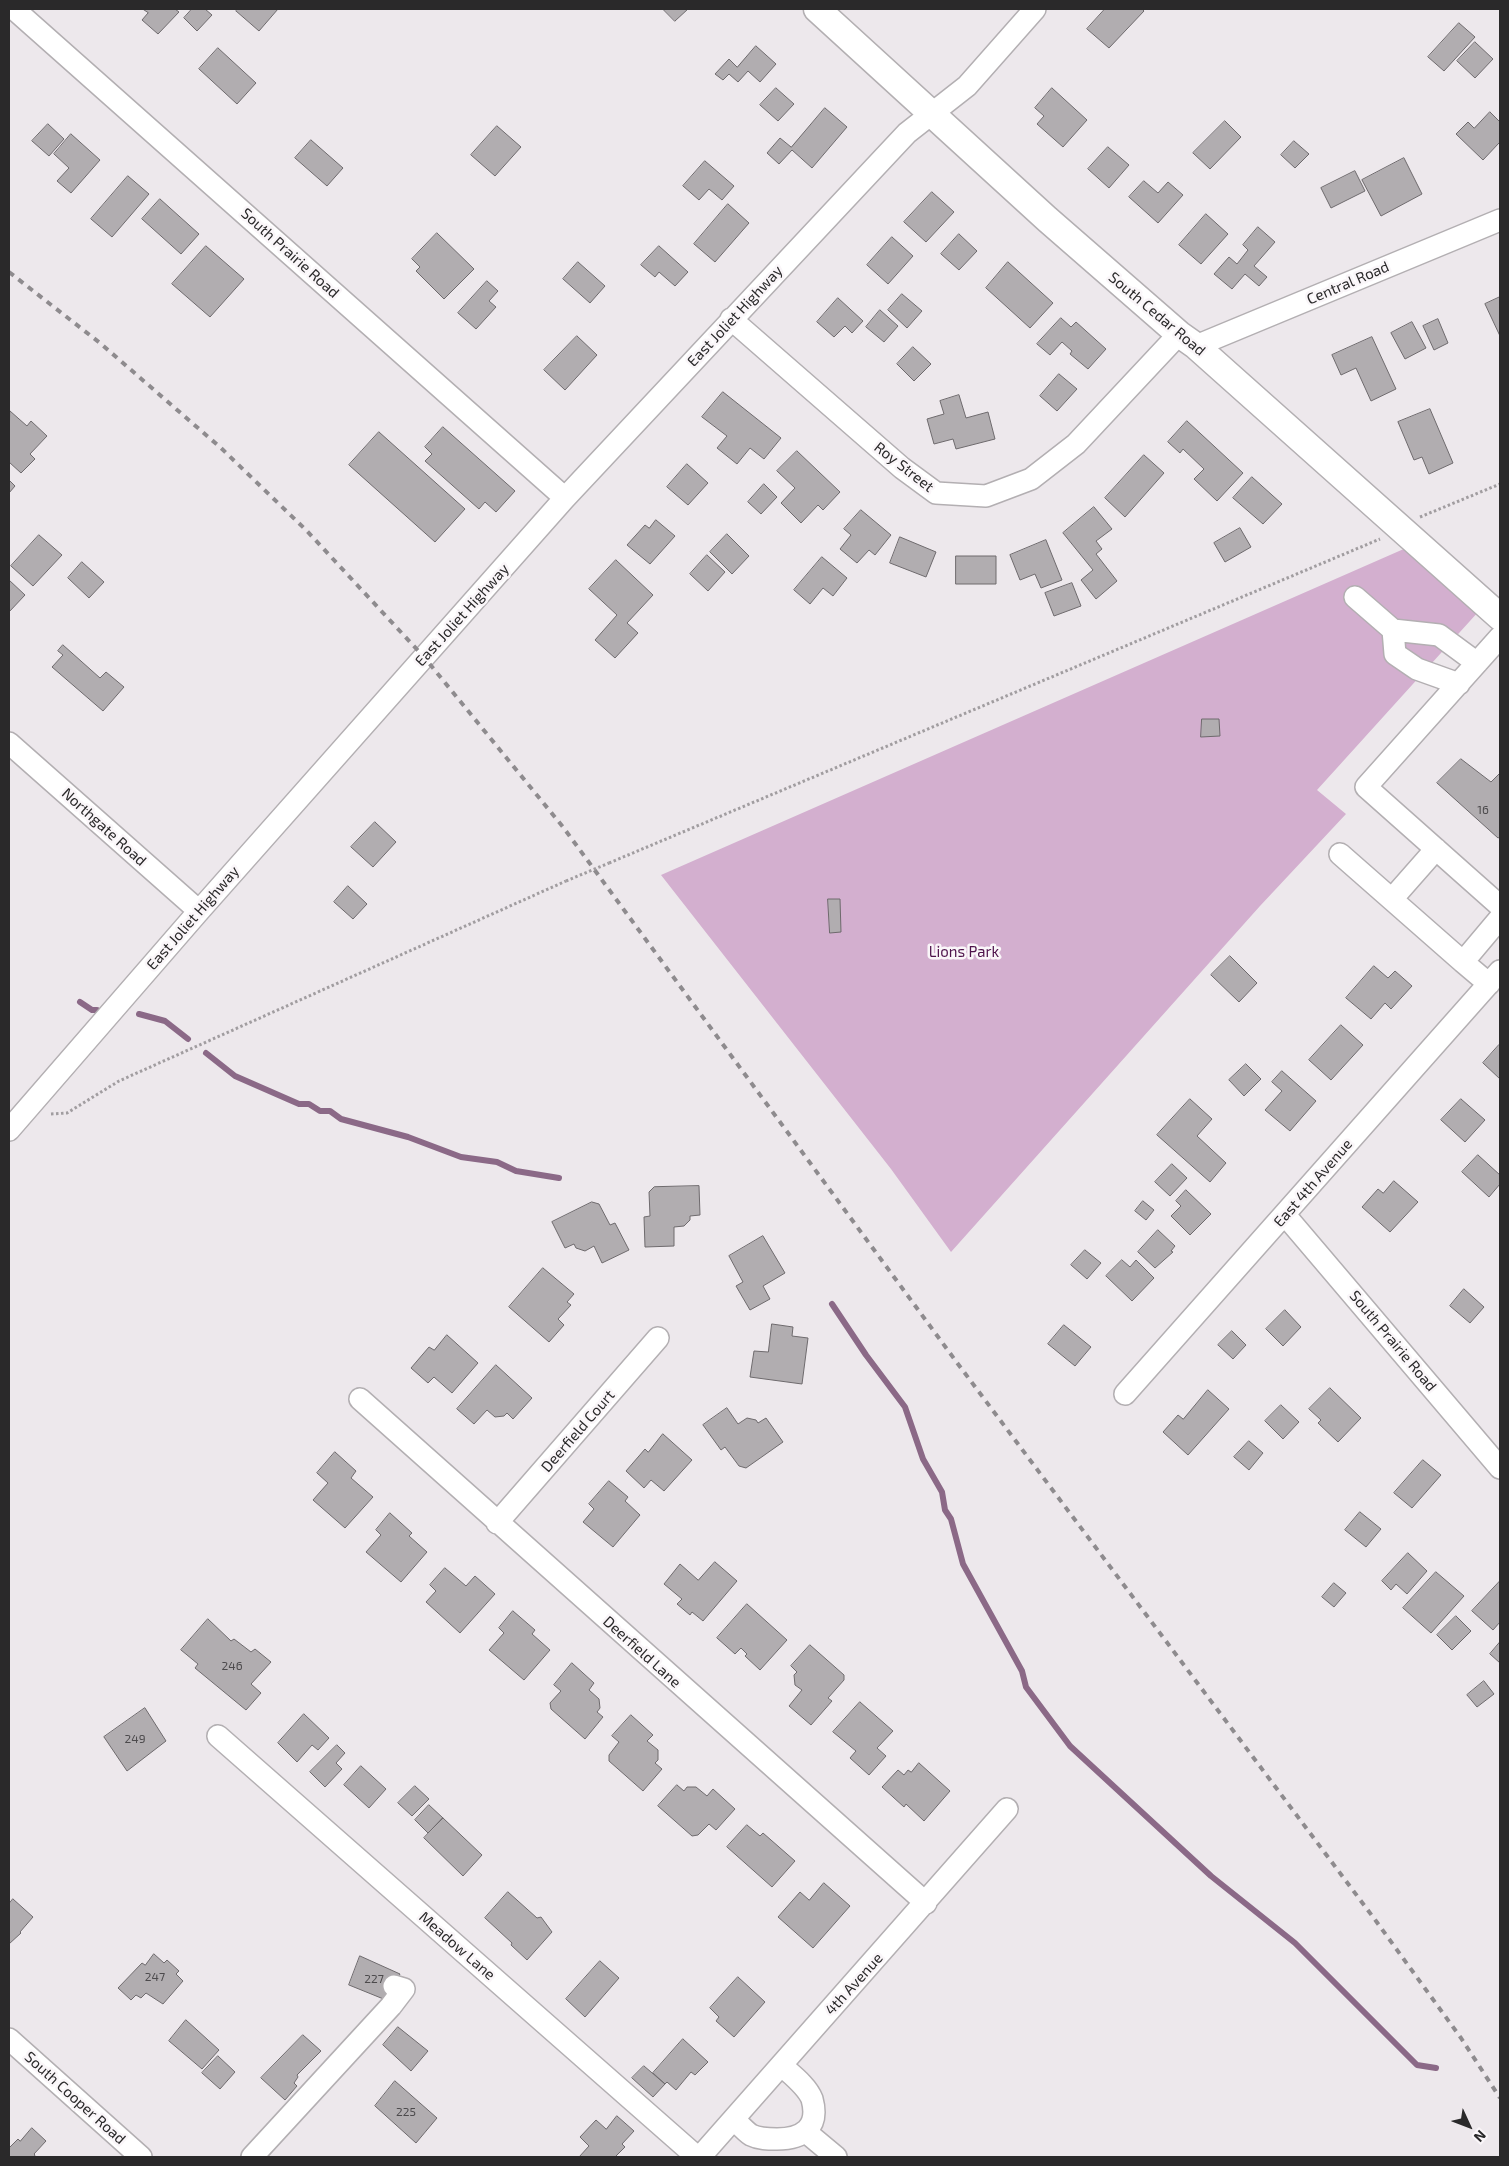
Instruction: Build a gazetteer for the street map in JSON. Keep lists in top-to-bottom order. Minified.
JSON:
{"streets":{"main road":["South Cedar Road"],"street":["South Prairie Road","Central Road","East Joliet Highway","Roy Street","Northgate Road","East 4th Avenue","Deerfield Court","Deerfield Lane","Meadow Lane","4th Avenue","South Cooper Road"]},"crossings":[["South Prairie Road","East Joliet Highway"],["South Prairie Road","East 4th Avenue"],["Central Road","South Cedar Road"],["Central Road","Roy Street"],["South Cedar Road","East Joliet Highway"],["South Cedar Road","Roy Street"],["East Joliet Highway","Roy Street"],["East Joliet Highway","Northgate Road"],["Deerfield Court","Deerfield Lane"],["Deerfield Lane","4th Avenue"],["Meadow Lane","4th Avenue"]],"parks":["Lions Park"],"house_numbers":["16","246","249","247","227","225"],"north":"bottom right"}
